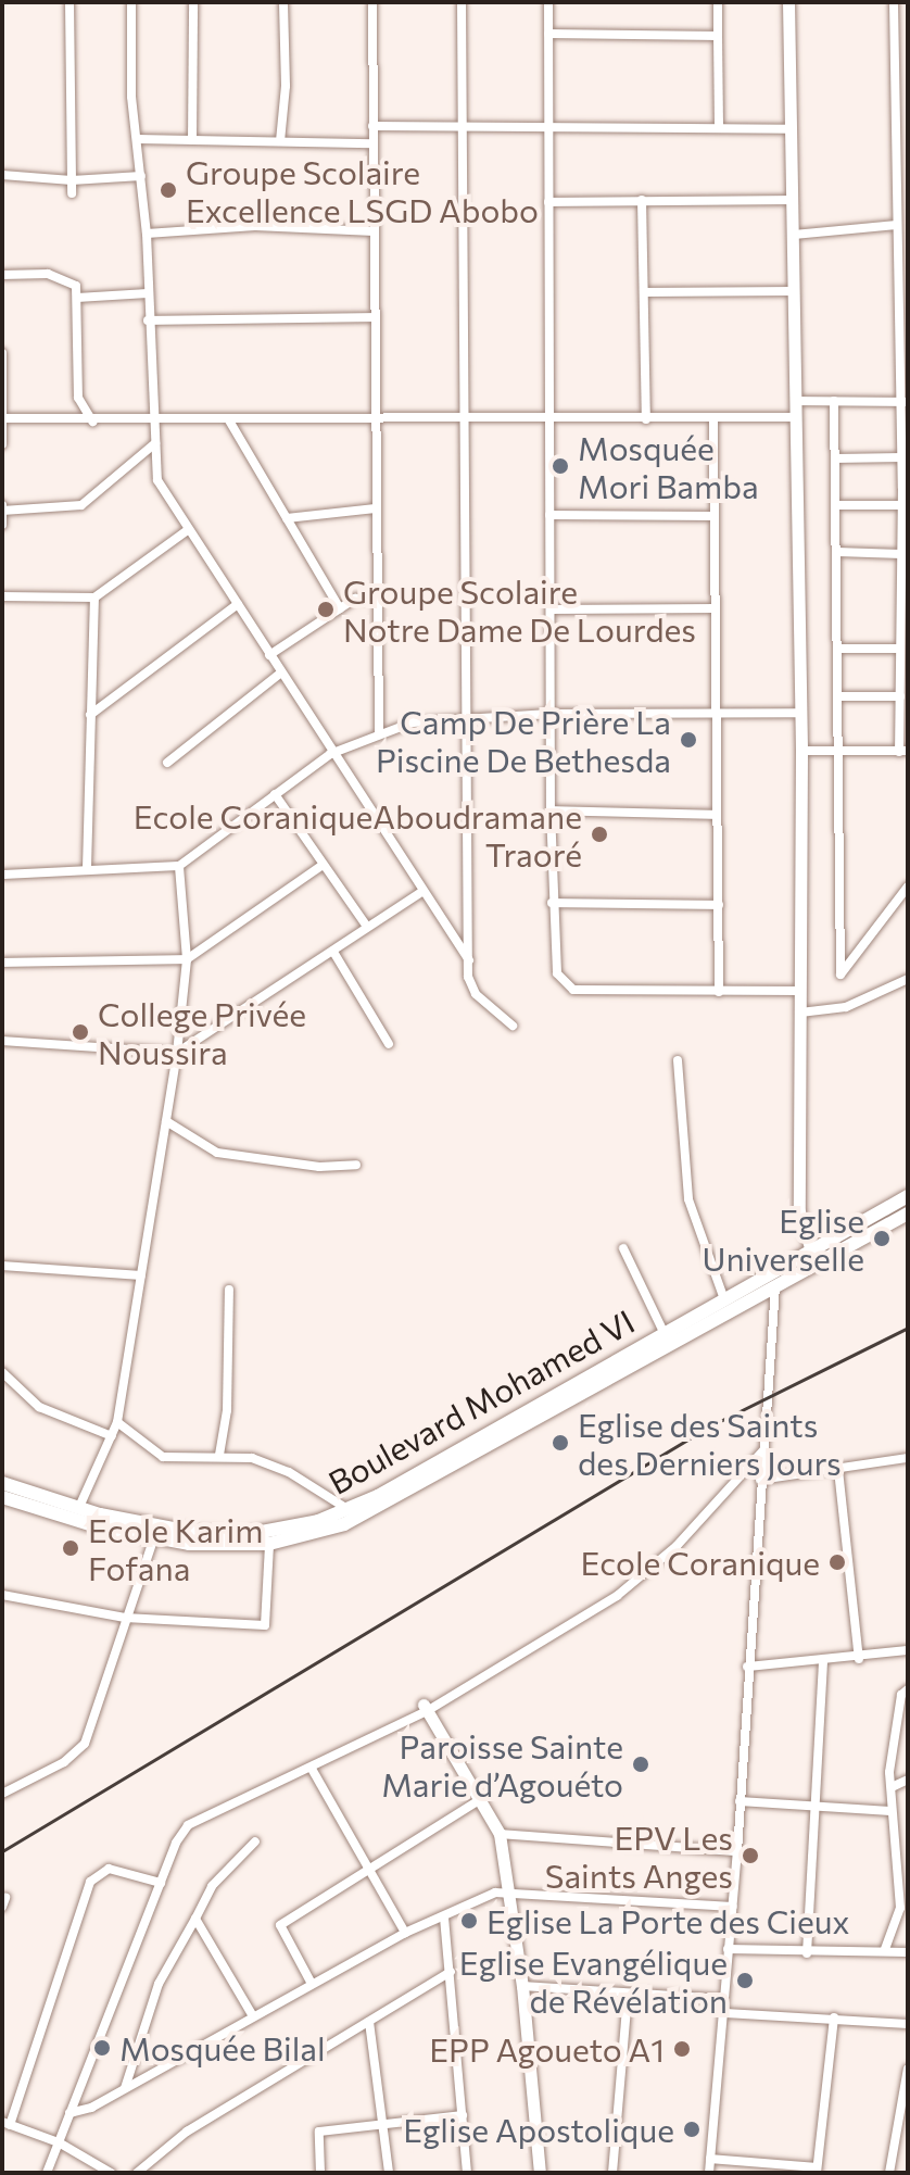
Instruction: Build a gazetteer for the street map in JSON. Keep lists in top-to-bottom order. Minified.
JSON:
{"streets":{"main road":["Boulevard Mohamed VI"]},"places":["Groupe Scolaire Excellence LSGD Abobo","Mosquée Mori Bamba","Groupe Scolaire Notre Dame De Lourdes","Camp De Prière La Piscine De Bethesda","Ecole CoraniqueAboudramane Traoré","College Privée Noussira","Eglise Universelle","Eglise des Saints des Derniers Jours","Ecole Karim Fofana","Ecole Coranique","Paroisse Sainte Marie d’Agouéto","EPV Les Saints Anges","Eglise La Porte des Cieux","Eglise Evangélique de Révélation","Mosquée Bilal","EPP Agoueto A1","Eglise Apostolique"]}
